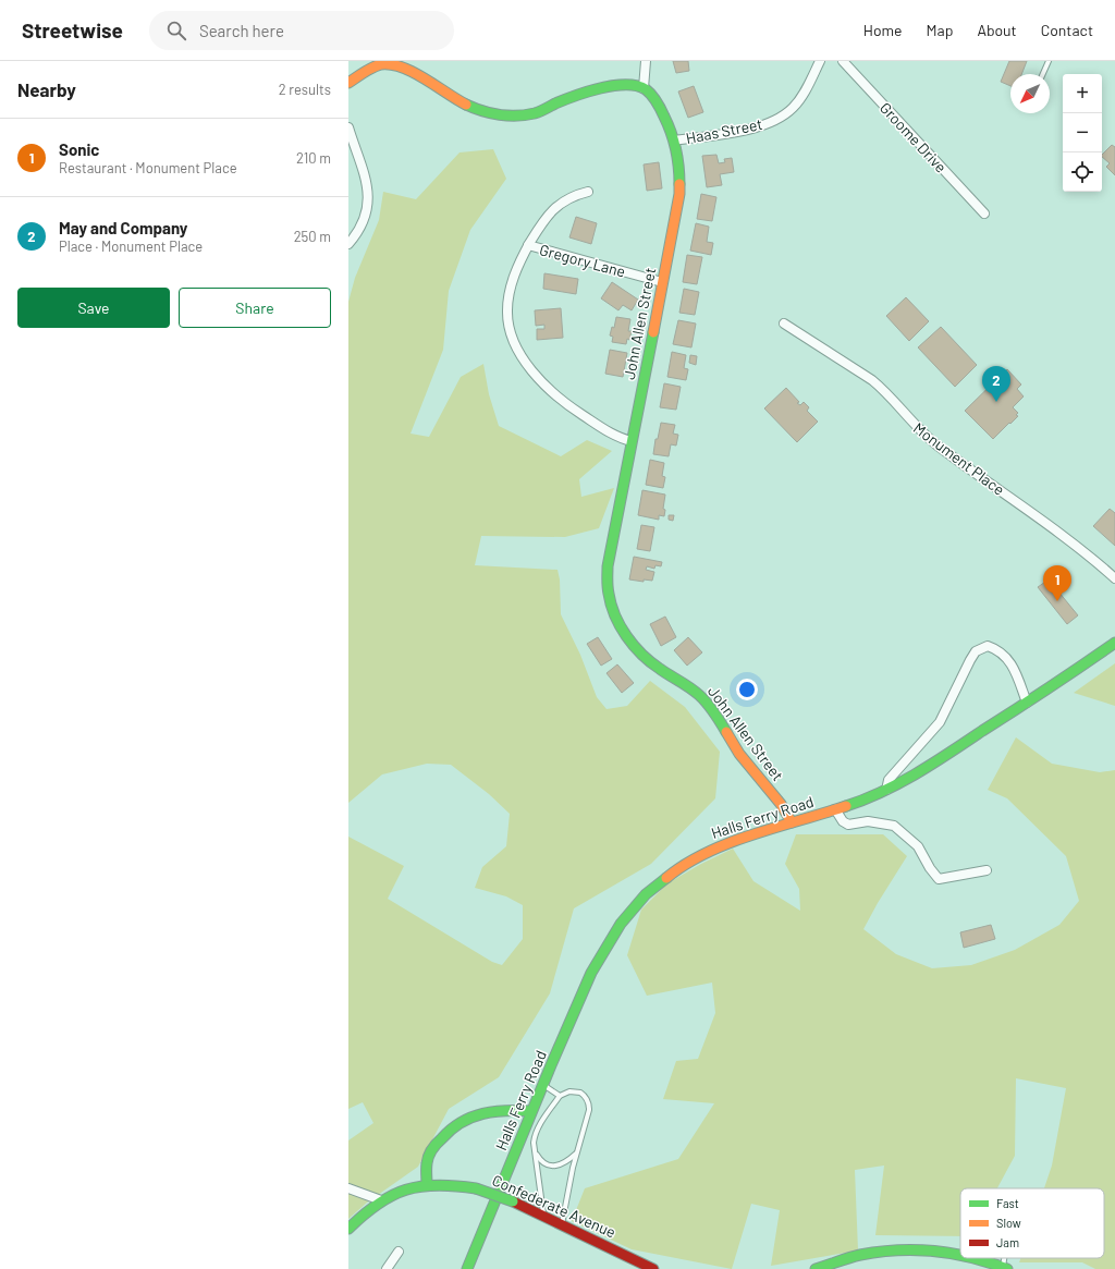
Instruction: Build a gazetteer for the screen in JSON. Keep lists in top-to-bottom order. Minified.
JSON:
{"streets":{"street":["Haas Street","Groome Drive","Gregory Lane","John Allen Street","Monument Place","Halls Ferry Road","Confederate Avenue"]},"crossings":[["Haas Street","John Allen Street"],["Gregory Lane","John Allen Street"],["John Allen Street","Halls Ferry Road"]],"legend":["Fast","Slow","Jam"],"north":"bottom left","page":{"header":"Streetwise","search":"Search here","nav":["Home","Map","About","Contact"],"heading":["Nearby","2 results"],"map_buttons":["+","−"],"list":[{"mark":"1","name":"Sonic","note":"Restaurant · Monument Place","value":"210 m"},{"mark":"2","name":"May and Company","note":"Place · Monument Place","value":"250 m"}],"buttons":["Save","Share"],"pins":["2","1"]}}
